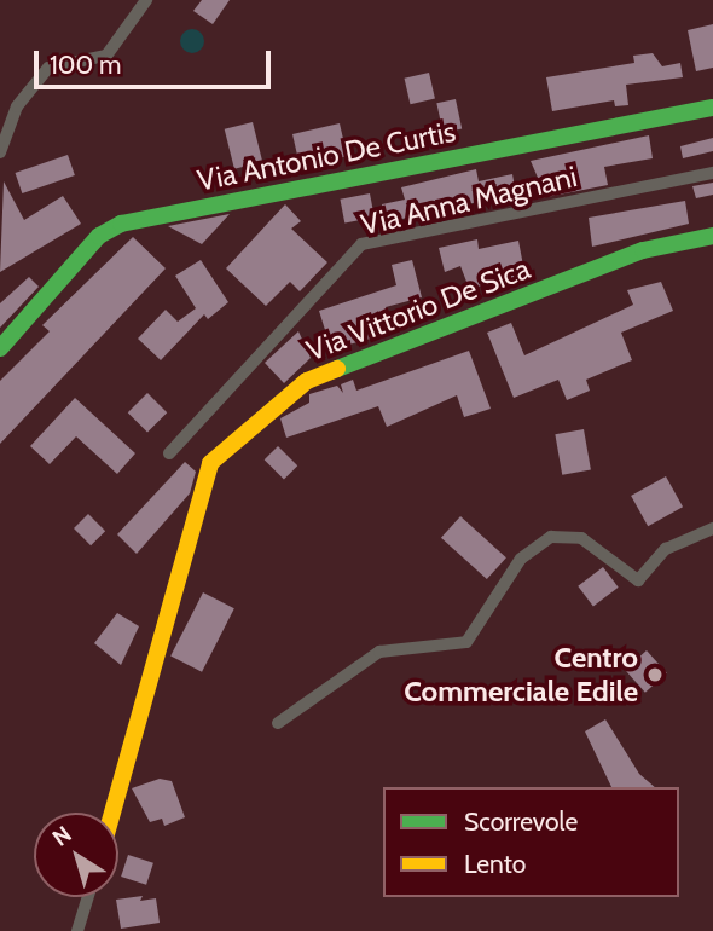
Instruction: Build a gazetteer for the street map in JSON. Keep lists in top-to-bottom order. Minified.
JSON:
{"streets":{"street":["Via Antonio De Curtis","Via Anna Magnani","Via Vittorio De Sica"]},"places":["Centro Commerciale Edile"],"legend":["Scorrevole","Lento"],"scale_bar":"100 m","north":"top left"}
